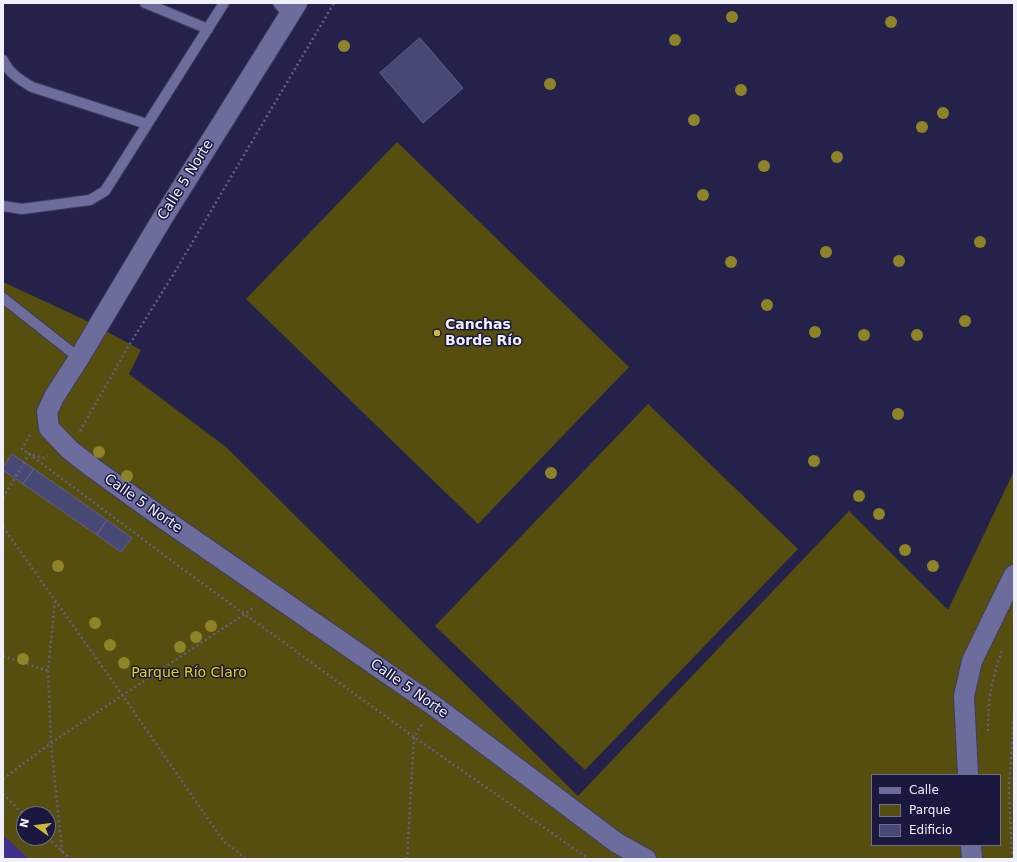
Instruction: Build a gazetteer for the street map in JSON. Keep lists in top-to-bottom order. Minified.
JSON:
{"streets":{"street":["Calle 5 Norte"]},"parks":["Parque Río Claro"],"places":["Canchas Borde Río"],"legend":["Calle","Parque","Edificio"],"north":"left"}
